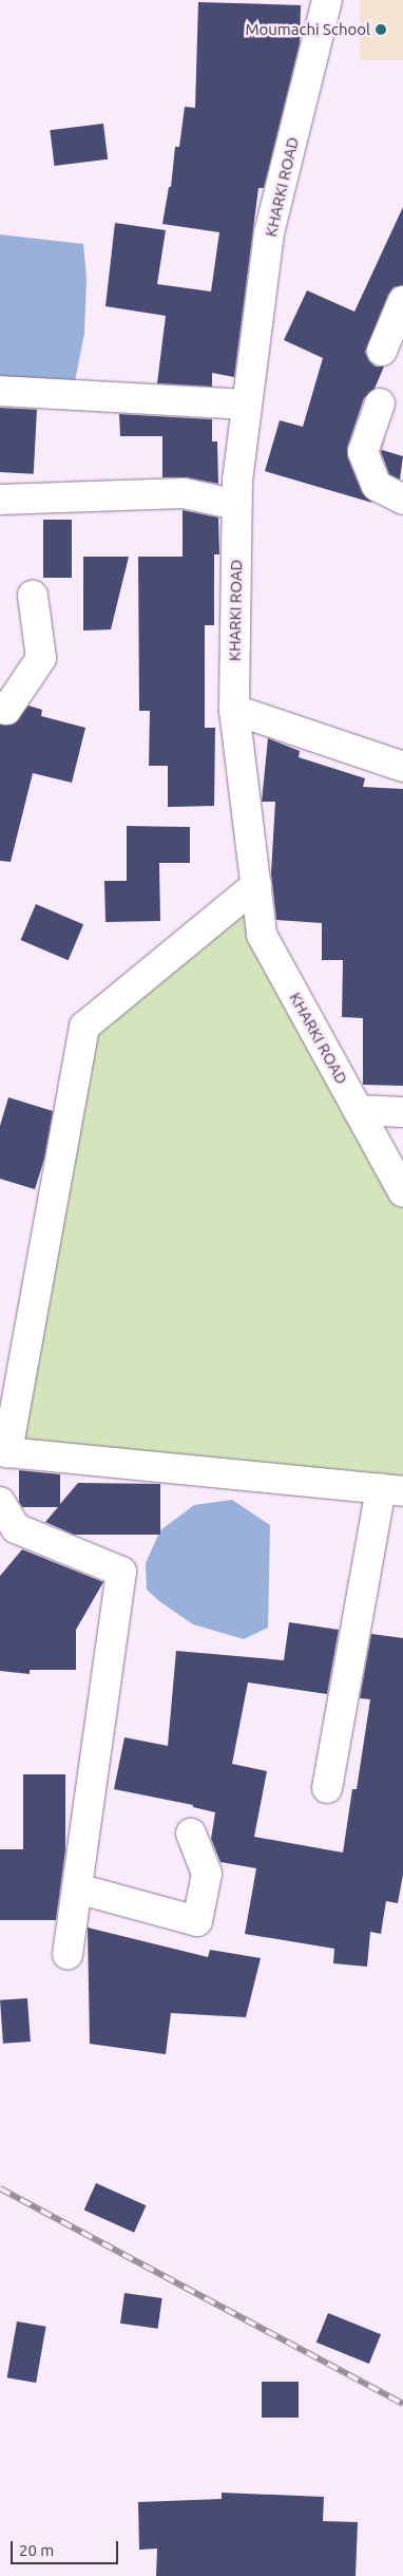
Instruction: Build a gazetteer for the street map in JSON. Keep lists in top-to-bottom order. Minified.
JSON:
{"streets":{"street":["KHARKI ROAD"]},"places":["Moumachi School"],"scale_bar":"20 m"}
